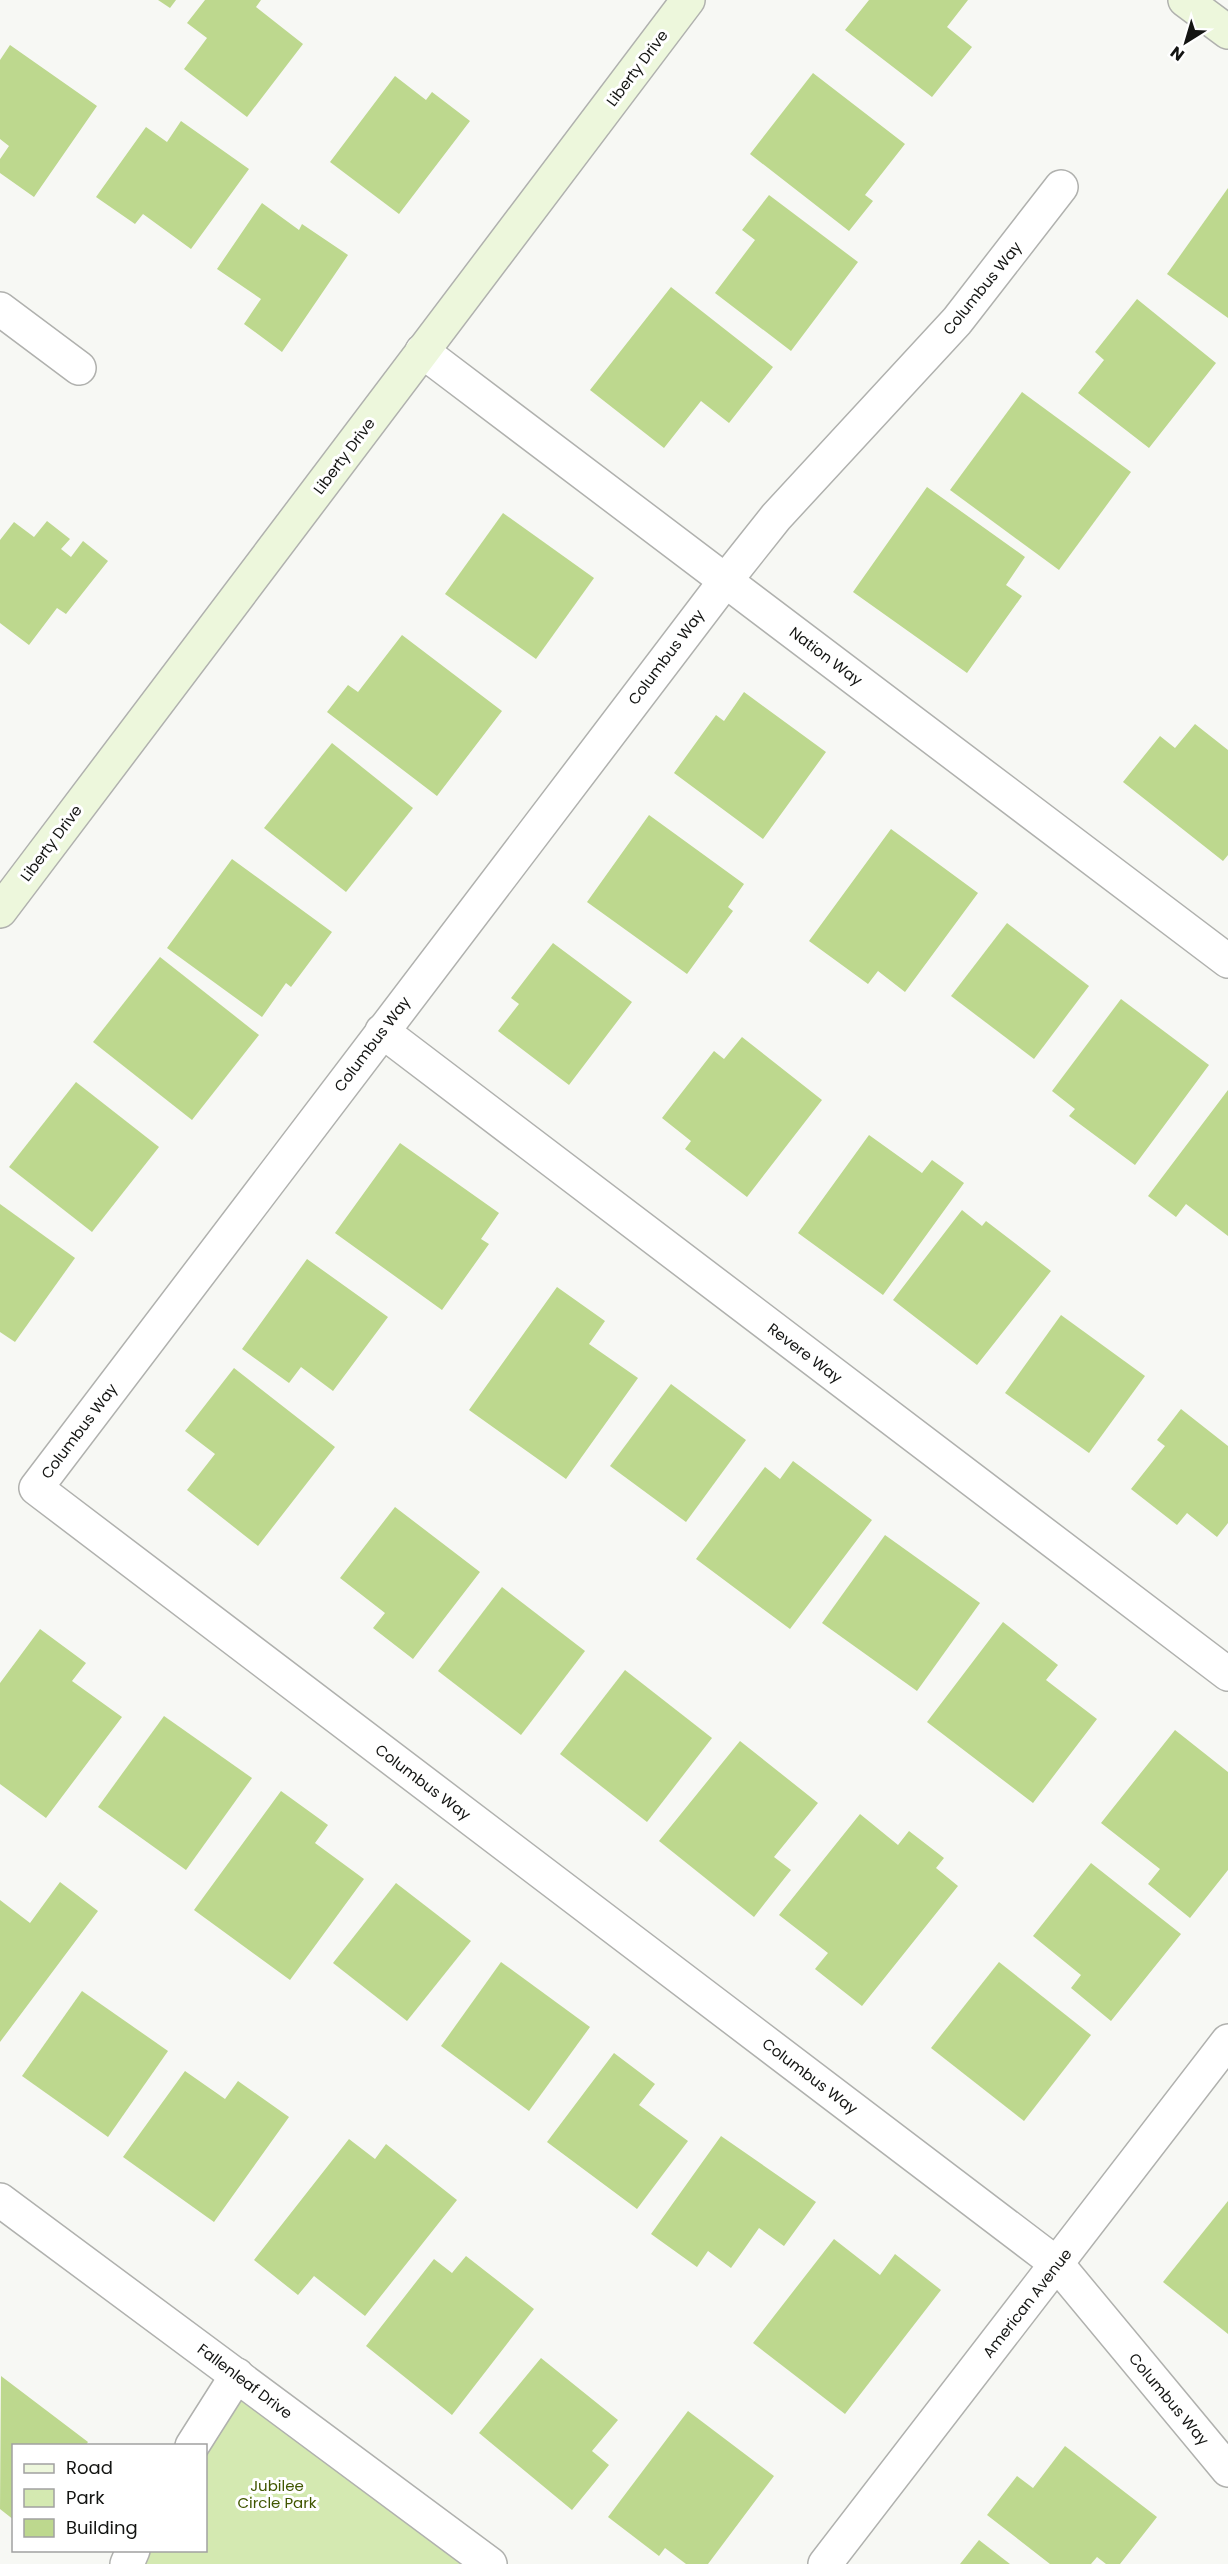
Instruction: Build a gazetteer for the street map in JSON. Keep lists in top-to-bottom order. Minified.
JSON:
{"streets":{"street":["Liberty Drive","Columbus Way","Nation Way","Revere Way","American Avenue","Fallenleaf Drive"]},"crossings":[["Liberty Drive","Nation Way"],["Columbus Way","Nation Way"],["Columbus Way","Revere Way"],["Columbus Way","American Avenue"]],"parks":["Jubilee Circle Park"],"legend":["Road","Park","Building"],"north":"bottom left"}
